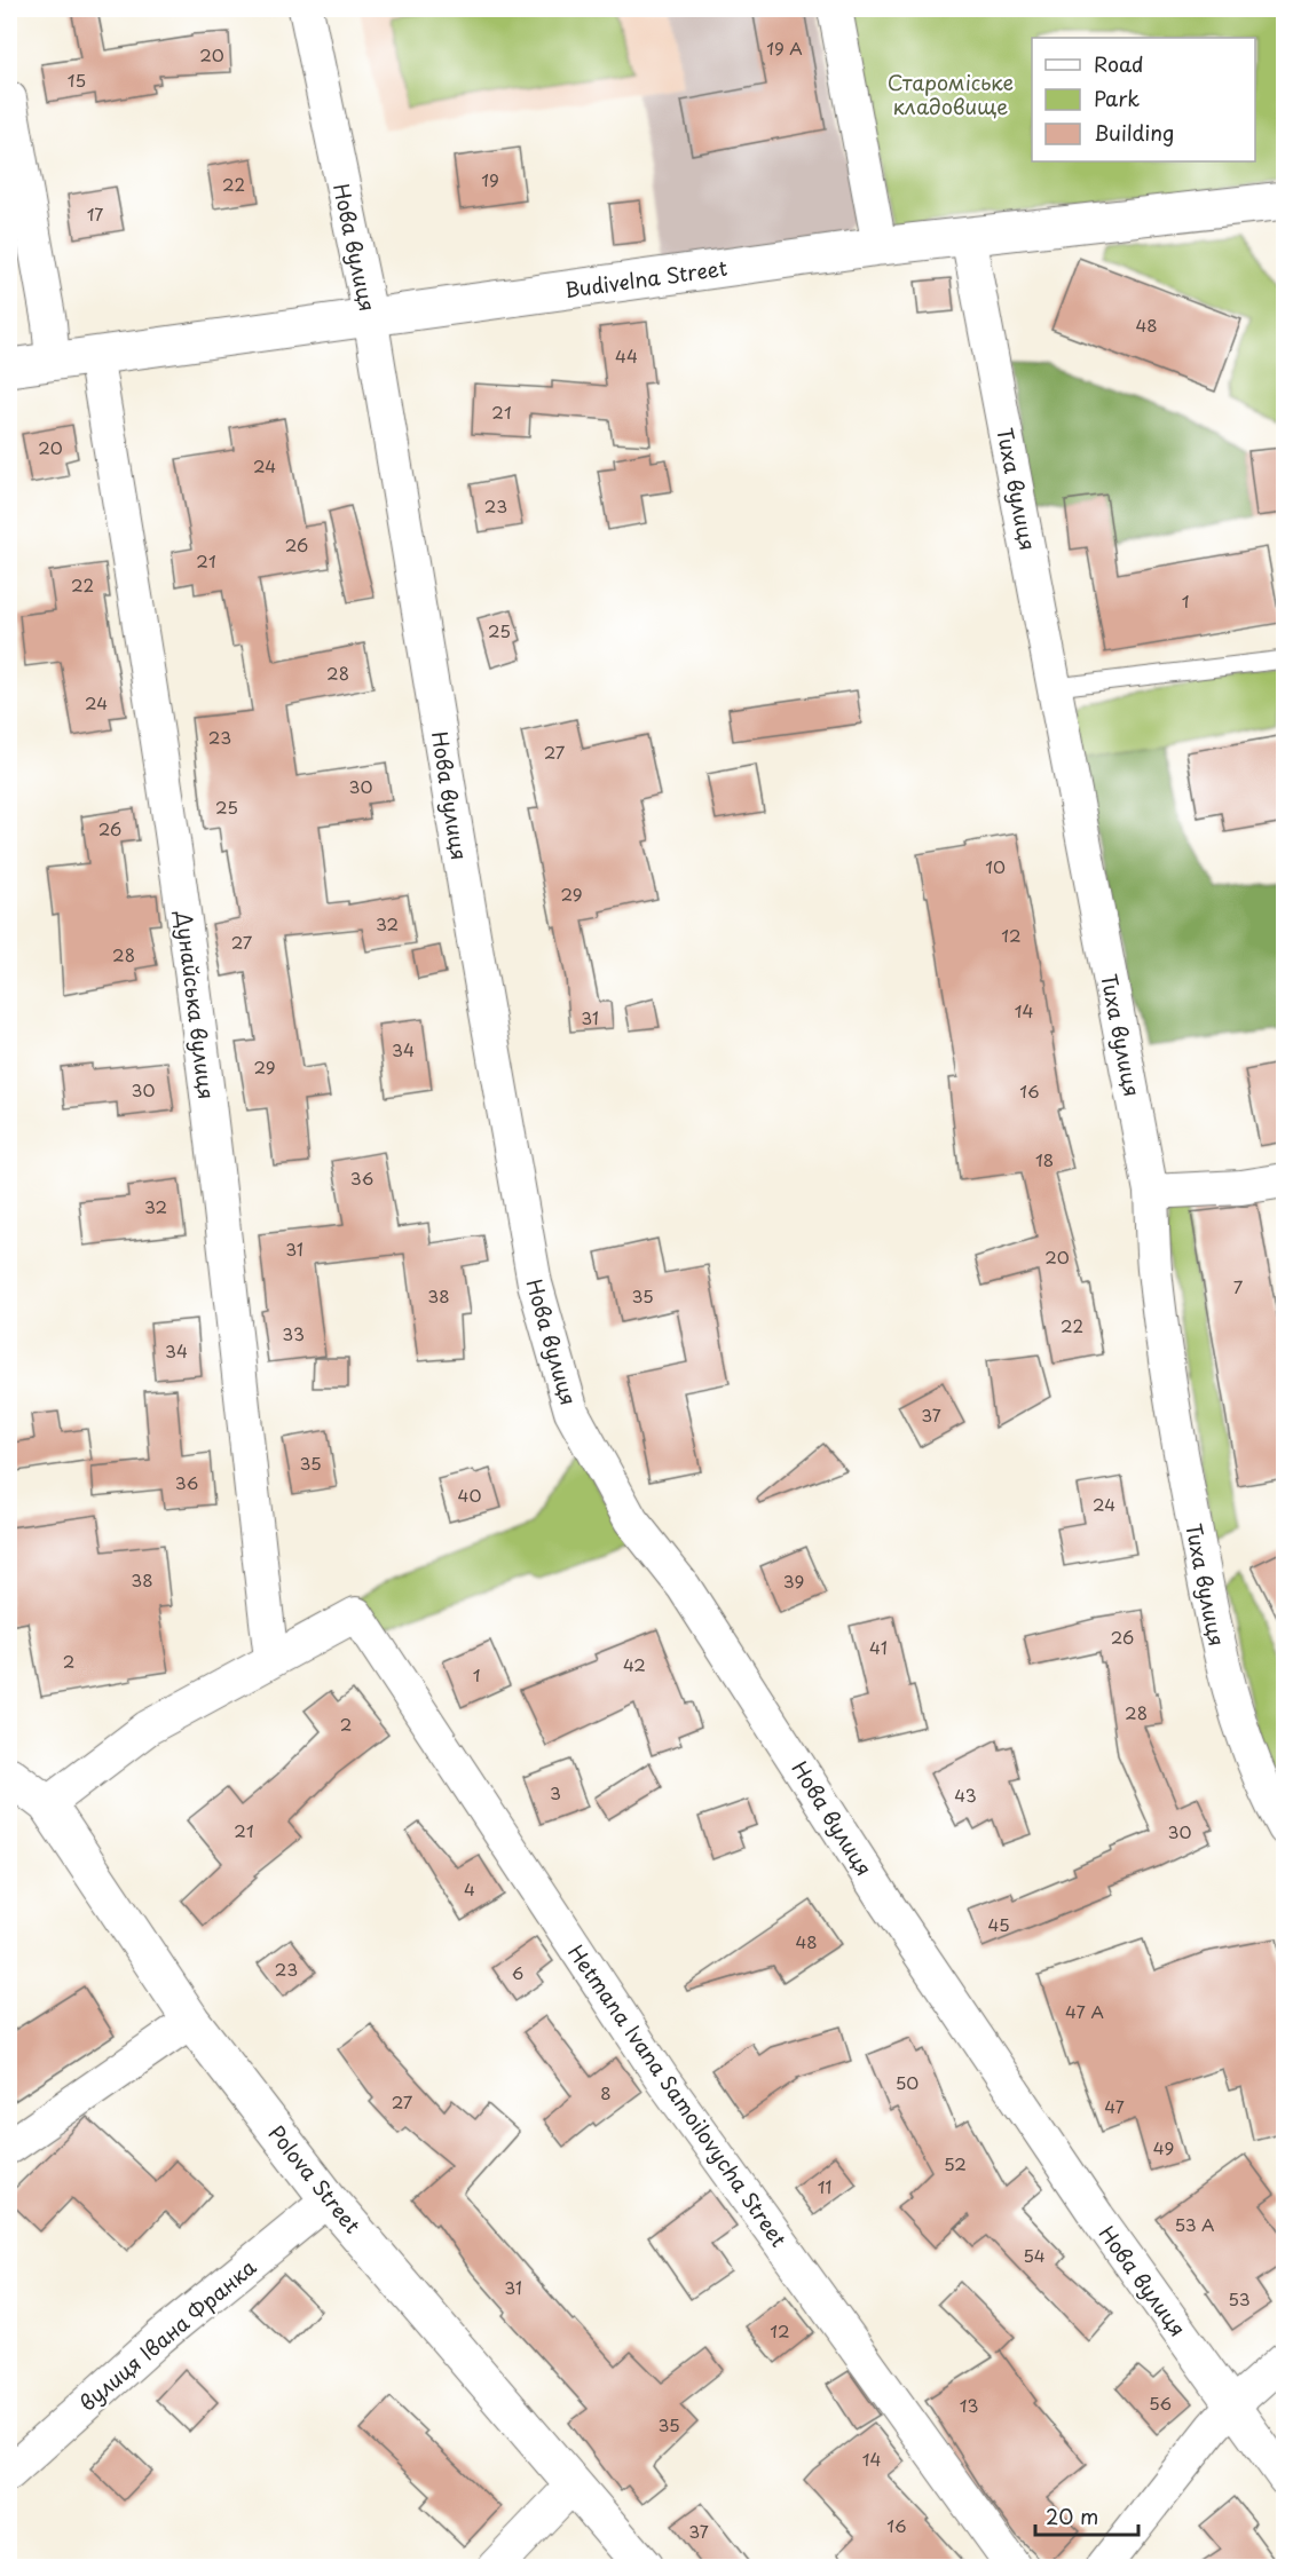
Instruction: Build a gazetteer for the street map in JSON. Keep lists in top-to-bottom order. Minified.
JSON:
{"streets":{"street":["Нова вулиця","Budivelna Street","Тиха вулиця","Дунайська вулиця","Hetmana Ivana Samoilovycha Street","Polova Street","вулиця Івана Франка"]},"crossings":[["Нова вулиця","Budivelna Street"],["Budivelna Street","Тиха вулиця"],["Budivelna Street","Дунайська вулиця"],["Дунайська вулиця","Hetmana Ivana Samoilovycha Street"],["Polova Street","вулиця Івана Франка"]],"parks":["Староміське кладовище"],"house_numbers":["19 А","20","15","19","22","17","48","44","21","20","24","23","26","21","22","1","25","28","24","23","27","30","25","26","10","29","32","12","27","28","14","31","34","29","30","16","18","36","32","31","20","7","38","35","22","33","34","37","35","36","40","24","38","39","26","41","2","42","1","28","2","3","43","21","30","4","45","48","23","6","47 А","50","8","27","47","49","52","11","53 А","54","31","53","12","56","13","35","14","16","37"],"legend":["Road","Park","Building"],"scale_bar":"20 m"}
